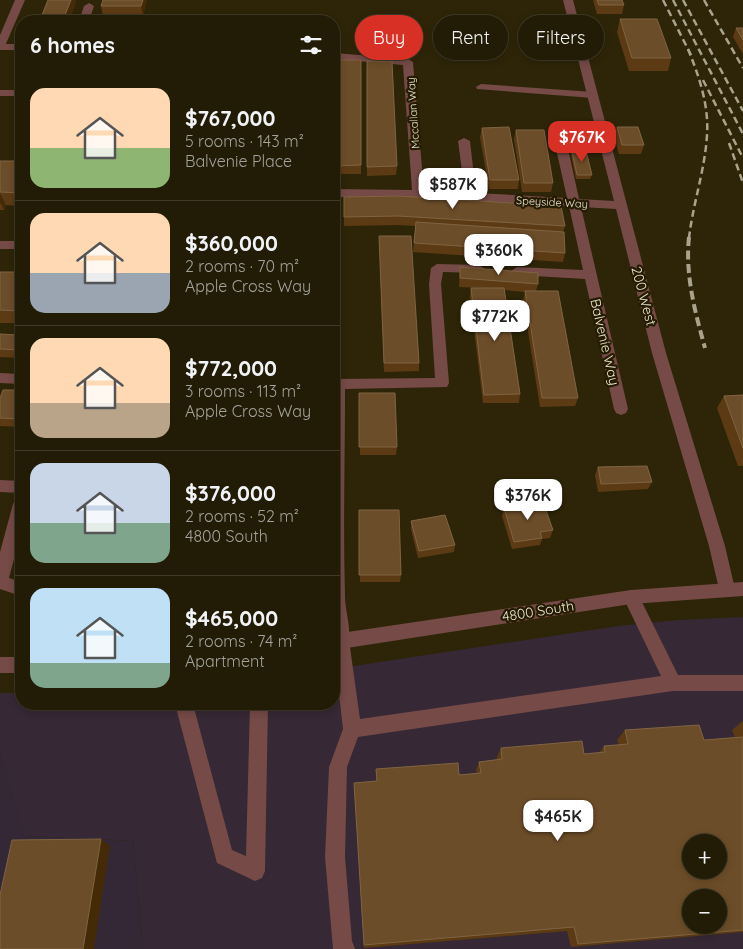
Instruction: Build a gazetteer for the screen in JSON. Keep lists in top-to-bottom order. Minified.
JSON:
{"streets":{"street":["Mccallan Way","Speyside Way","200 West","Balvenie Way","4800 South"]},"crossings":[["Mccallan Way","Speyside Way"],["Speyside Way","200 West"],["Speyside Way","Balvenie Way"],["200 West","4800 South"]],"page":{"chip":["Buy","Rent","Filters"],"heading":"6 homes","list":[{"name":"$767,000","note":"5 rooms · 143 m² · Balvenie Place"},{"name":"$360,000","note":"2 rooms · 70 m² · Apple Cross Way"},{"name":"$772,000","note":"3 rooms · 113 m² · Apple Cross Way"},{"name":"$376,000","note":"2 rooms · 52 m² · 4800 South"},{"name":"$465,000","note":"2 rooms · 74 m² · Apartment"}],"price":["$767K","$587K","$360K","$772K","$376K","$465K"],"map_buttons":["+","−"]}}
